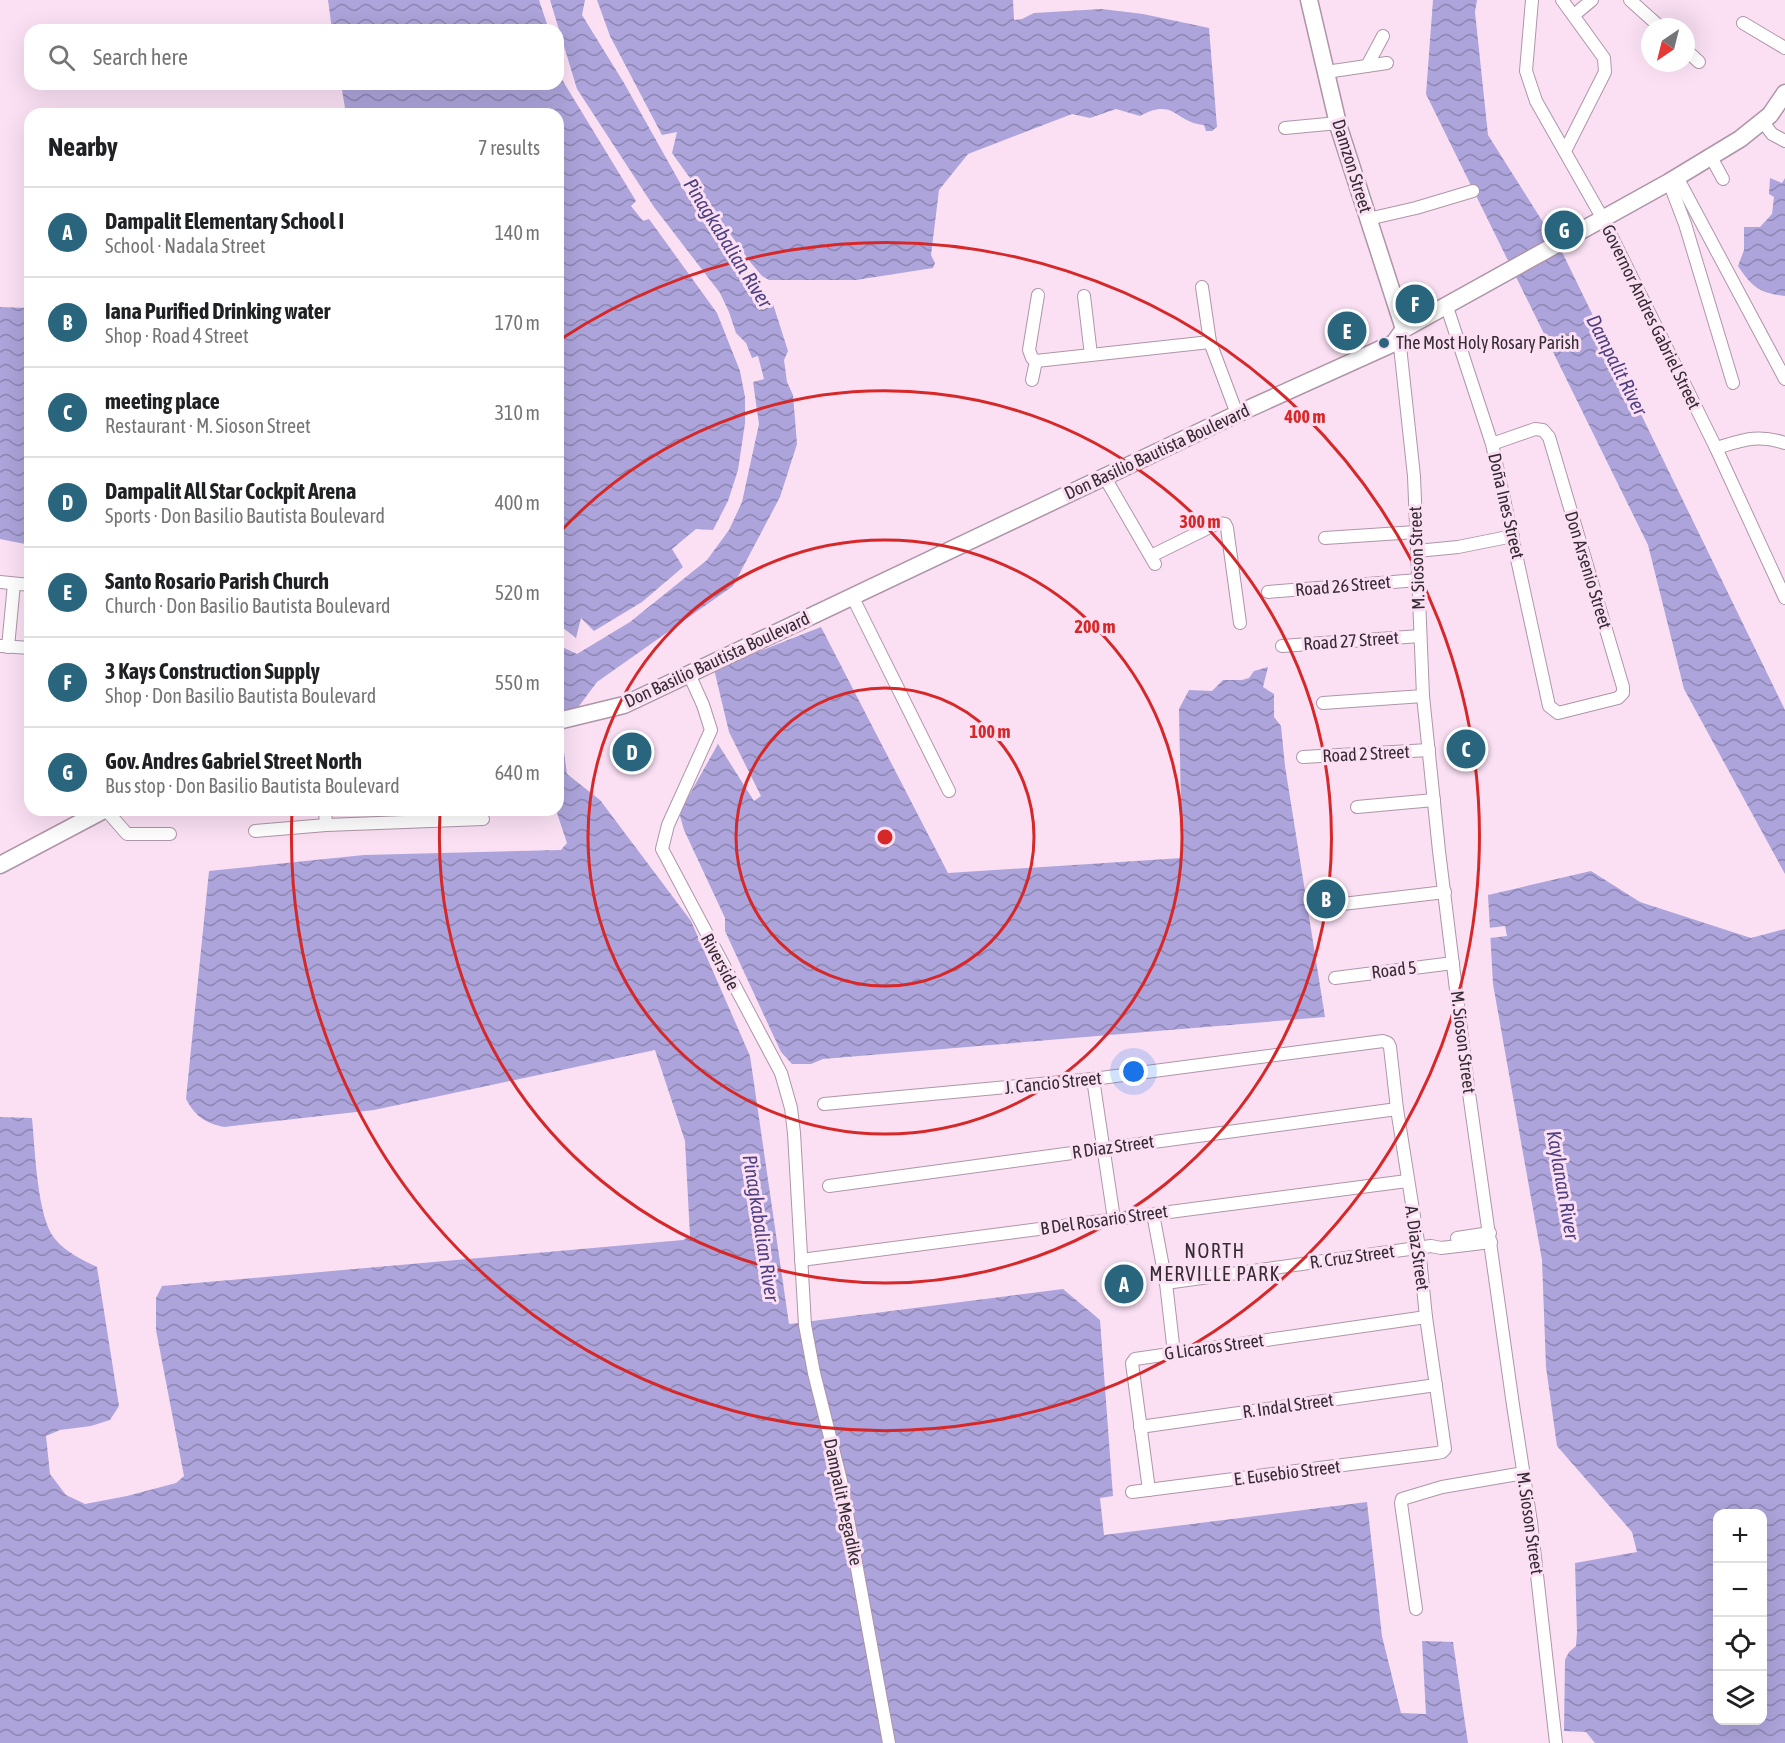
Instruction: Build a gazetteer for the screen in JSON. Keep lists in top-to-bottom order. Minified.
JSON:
{"streets":{"main road":["Damzon Street","Don Basilio Bautista Boulevard"],"street":["Governor Andres Gabriel Street","Doña Ines Street","M. Sioson Street","Don Arsenio Street","Road 26 Street","Road 27 Street","Road 2 Street","Riverside","Road 5","J. Cancio Street","R Diaz Street","B Del Rosario Street","A. Diaz Street","R. Cruz Street","G Licaros Street","R. Indal Street","E. Eusebio Street","Dampalit Megadike"]},"crossings":[["Damzon Street","Don Basilio Bautista Boulevard"],["Damzon Street","M. Sioson Street"],["Governor Andres Gabriel Street","Don Basilio Bautista Boulevard"],["Don Basilio Bautista Boulevard","Doña Ines Street"],["Don Basilio Bautista Boulevard","M. Sioson Street"],["Don Basilio Bautista Boulevard","Riverside"],["Doña Ines Street","Don Arsenio Street"],["M. Sioson Street","Road 26 Street"],["M. Sioson Street","Road 27 Street"],["M. Sioson Street","Road 2 Street"],["M. Sioson Street","Road 5"],["M. Sioson Street","R. Cruz Street"],["Riverside","B Del Rosario Street"],["Riverside","Dampalit Megadike"],["J. Cancio Street","A. Diaz Street"],["R Diaz Street","A. Diaz Street"],["B Del Rosario Street","A. Diaz Street"],["B Del Rosario Street","Dampalit Megadike"],["A. Diaz Street","R. Cruz Street"],["A. Diaz Street","G Licaros Street"],["A. Diaz Street","R. Indal Street"],["A. Diaz Street","E. Eusebio Street"],["G Licaros Street","R. Indal Street"],["G Licaros Street","E. Eusebio Street"]],"districts":["NORTH MERVILLE PARK"],"water":["Pinagkabalian River","Dampalit River","Kaylanan River"],"places":["The Most Holy Rosary Parish"],"north":"bottom left","page":{"search":"Search here","heading":["Nearby","7 results"],"list":[{"mark":"A","name":"Dampalit Elementary School I","note":"School · Nadala Street","value":"140 m"},{"mark":"B","name":"Iana Purified Drinking water","note":"Shop · Road 4 Street","value":"170 m"},{"mark":"C","name":"meeting place","note":"Restaurant · M. Sioson Street","value":"310 m"},{"mark":"D","name":"Dampalit All Star Cockpit Arena","note":"Sports · Don Basilio Bautista Boulevard","value":"400 m"},{"mark":"E","name":"Santo Rosario Parish Church","note":"Church · Don Basilio Bautista Boulevard","value":"520 m"},{"mark":"F","name":"3 Kays Construction Supply","note":"Shop · Don Basilio Bautista Boulevard","value":"550 m"},{"mark":"G","name":"Gov. Andres Gabriel Street North","note":"Bus stop · Don Basilio Bautista Boulevard","value":"640 m"}],"pins":["G","F","E","C","D","B","A"],"map_buttons":["+","−"]},"rings":["400 m","300 m","200 m","100 m"]}
